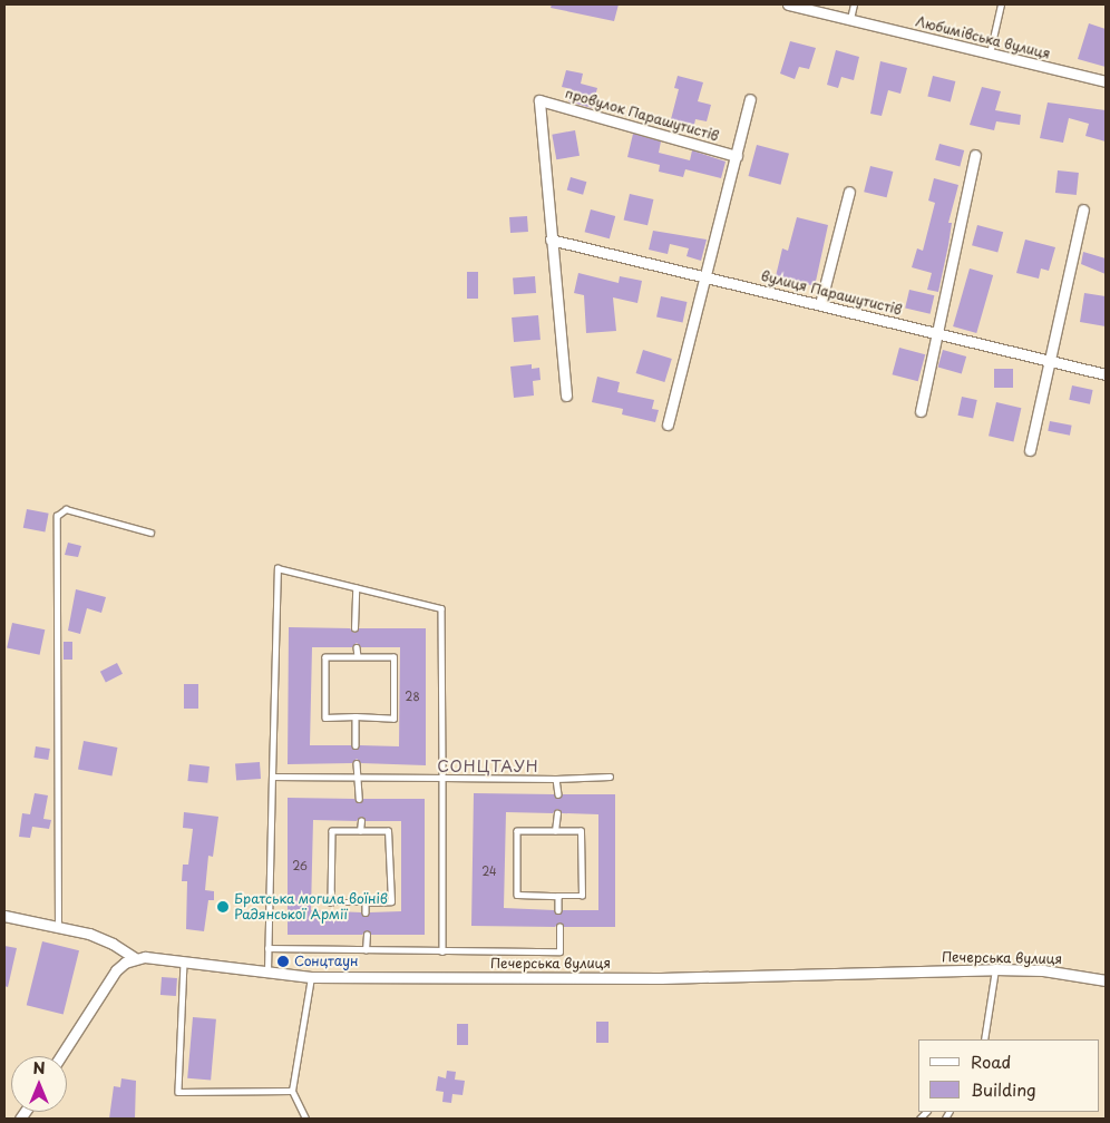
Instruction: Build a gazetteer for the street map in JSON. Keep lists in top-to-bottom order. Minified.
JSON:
{"streets":{"street":["Любимівська вулиця","провулок Парашутистів","вулиця Парашутистів","Печерська вулиця"]},"crossings":[["провулок Парашутистів","вулиця Парашутистів"]],"districts":["СОНЦТАУН"],"places":["Братська могила воїнів Радянської Армії","Сонцтаун"],"house_numbers":["28","26","24"],"legend":["Road","Building"],"north":"top"}
